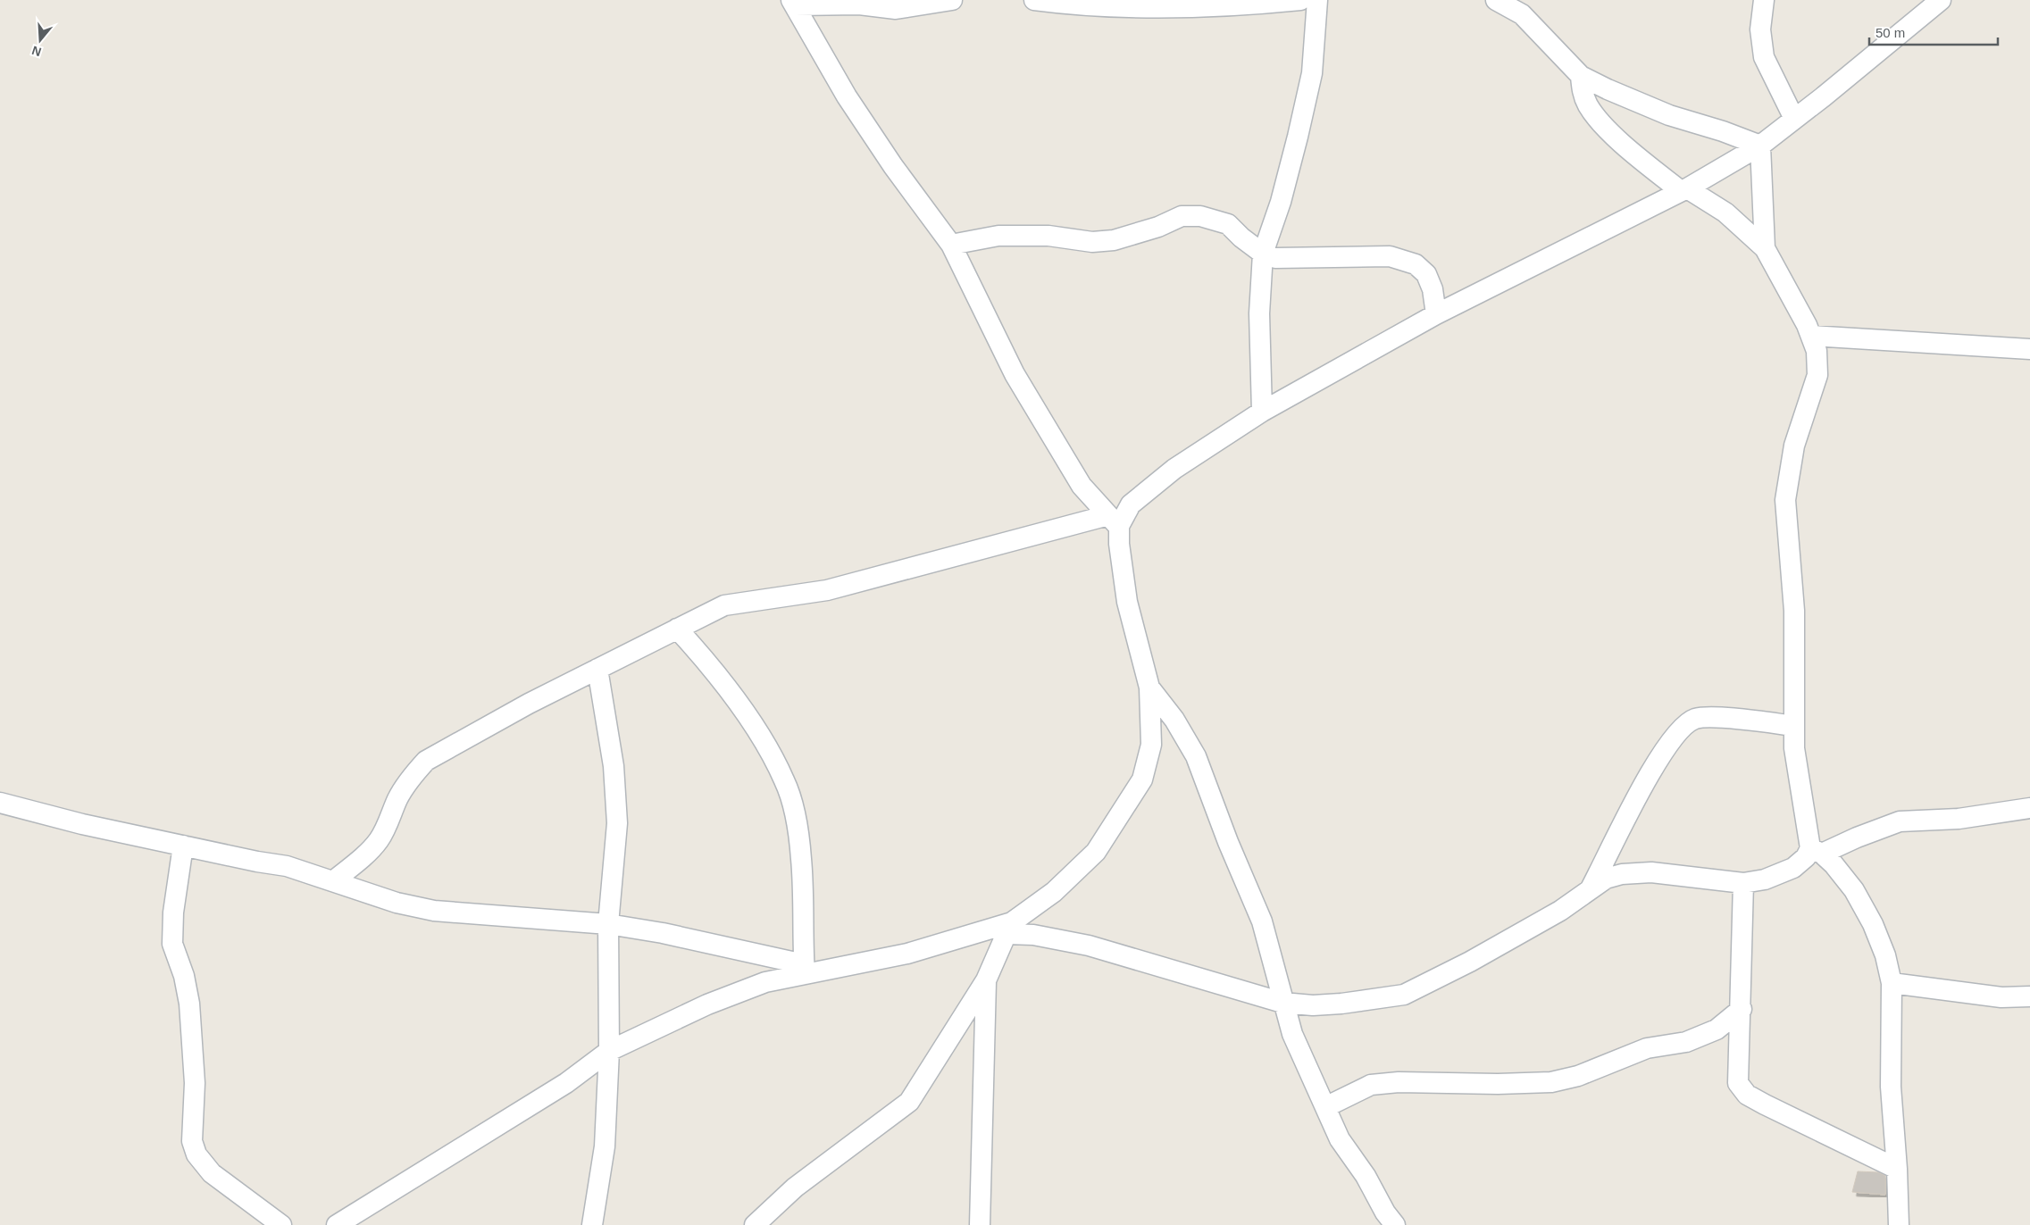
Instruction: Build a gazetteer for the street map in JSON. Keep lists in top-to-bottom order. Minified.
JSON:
{"scale_bar":"50 m","north":"bottom"}
